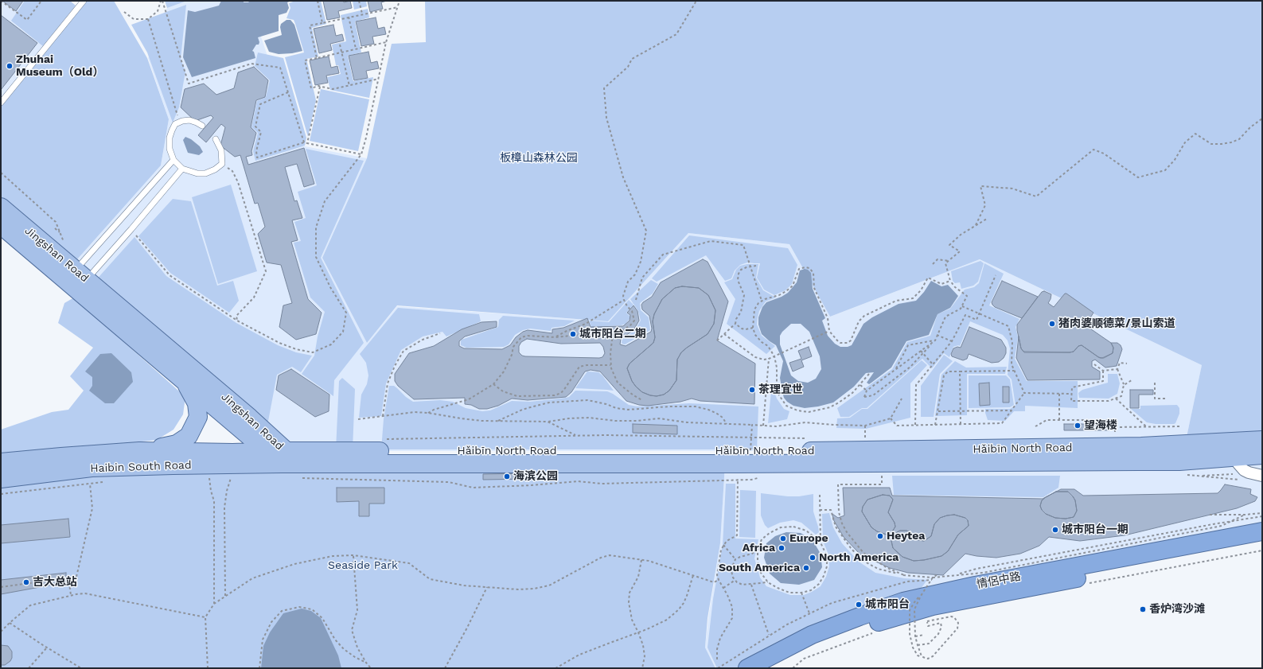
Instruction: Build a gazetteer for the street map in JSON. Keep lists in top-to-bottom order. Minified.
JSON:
{"streets":{"highway":["情侶中路"],"main road":["Jingshan Road","Hǎibīn North Road","Haibin South Road"]},"crossings":[["Jingshan Road","Hǎibīn North Road"],["Jingshan Road","Haibin South Road"],["Hǎibīn North Road","Haibin South Road"]],"parks":["板樟山森林公园","Seaside Park"],"places":["Zhuhai Museum（Old）","猪肉婆顺德菜/景山索道","城市阳台二期","茶理宜世","望海楼","海滨公园","城市阳台一期","Heytea","Europe","Africa","North America","South America","吉大总站","城市阳台","香炉湾沙滩"]}
